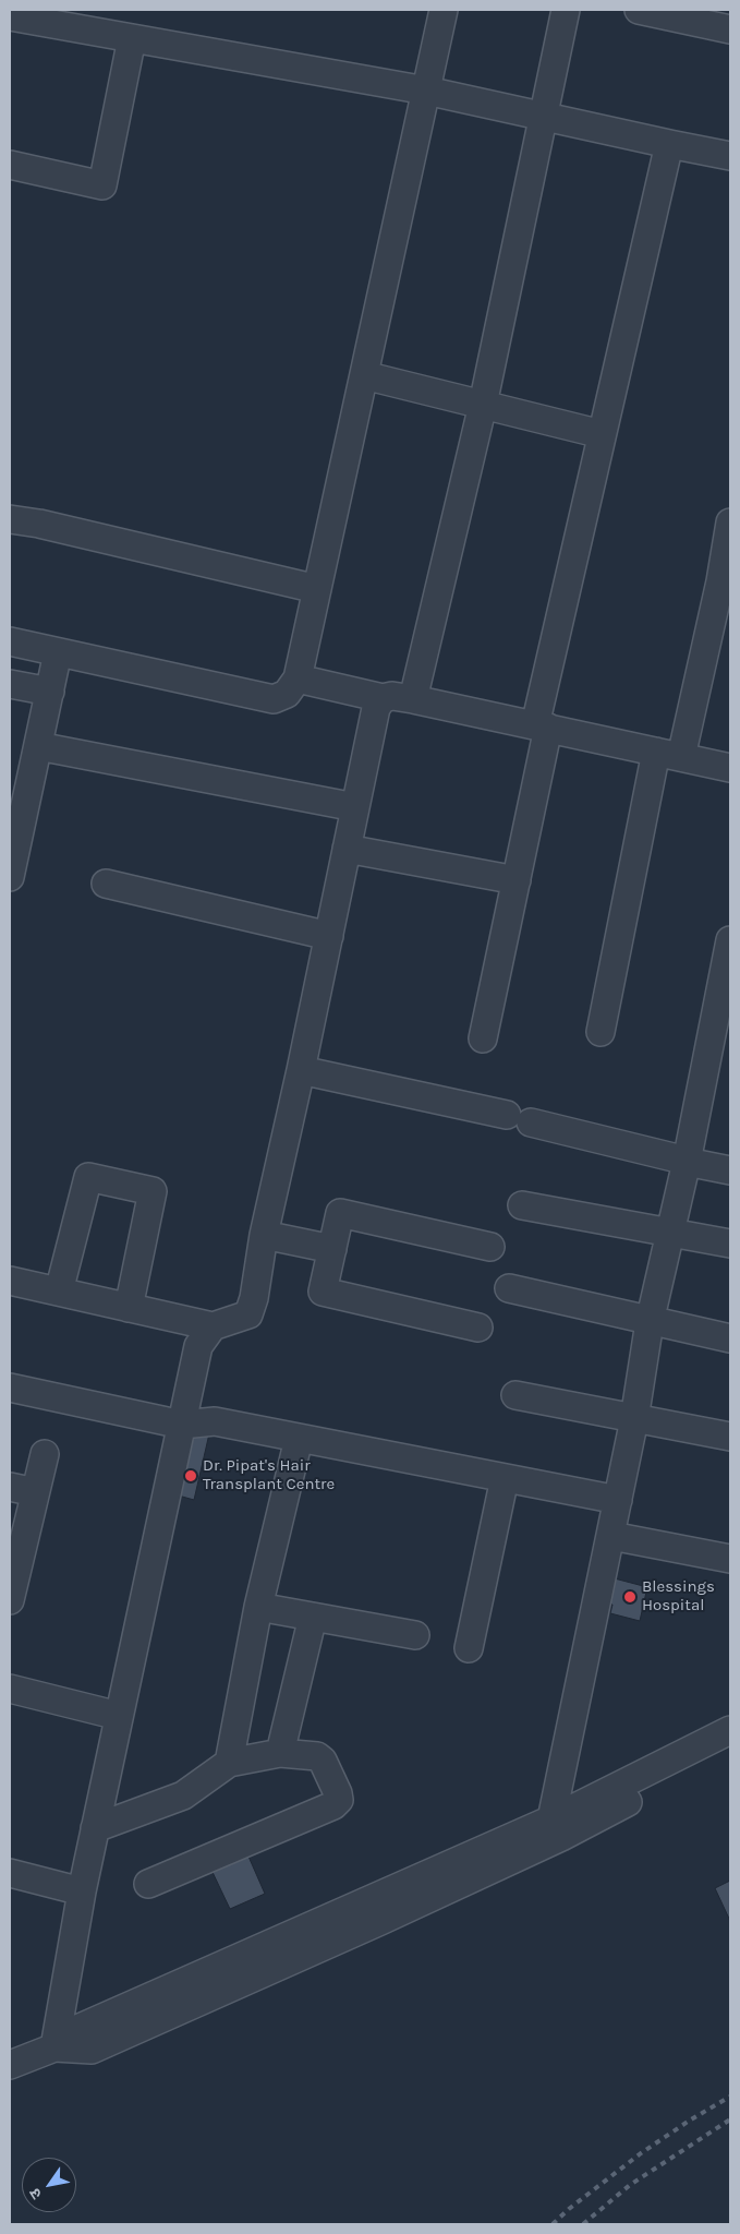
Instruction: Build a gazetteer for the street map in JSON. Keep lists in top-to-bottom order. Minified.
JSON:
{"places":["Dr. Pipat's Hair Transplant Centre","Blessings Hospital"],"north":"bottom left"}
